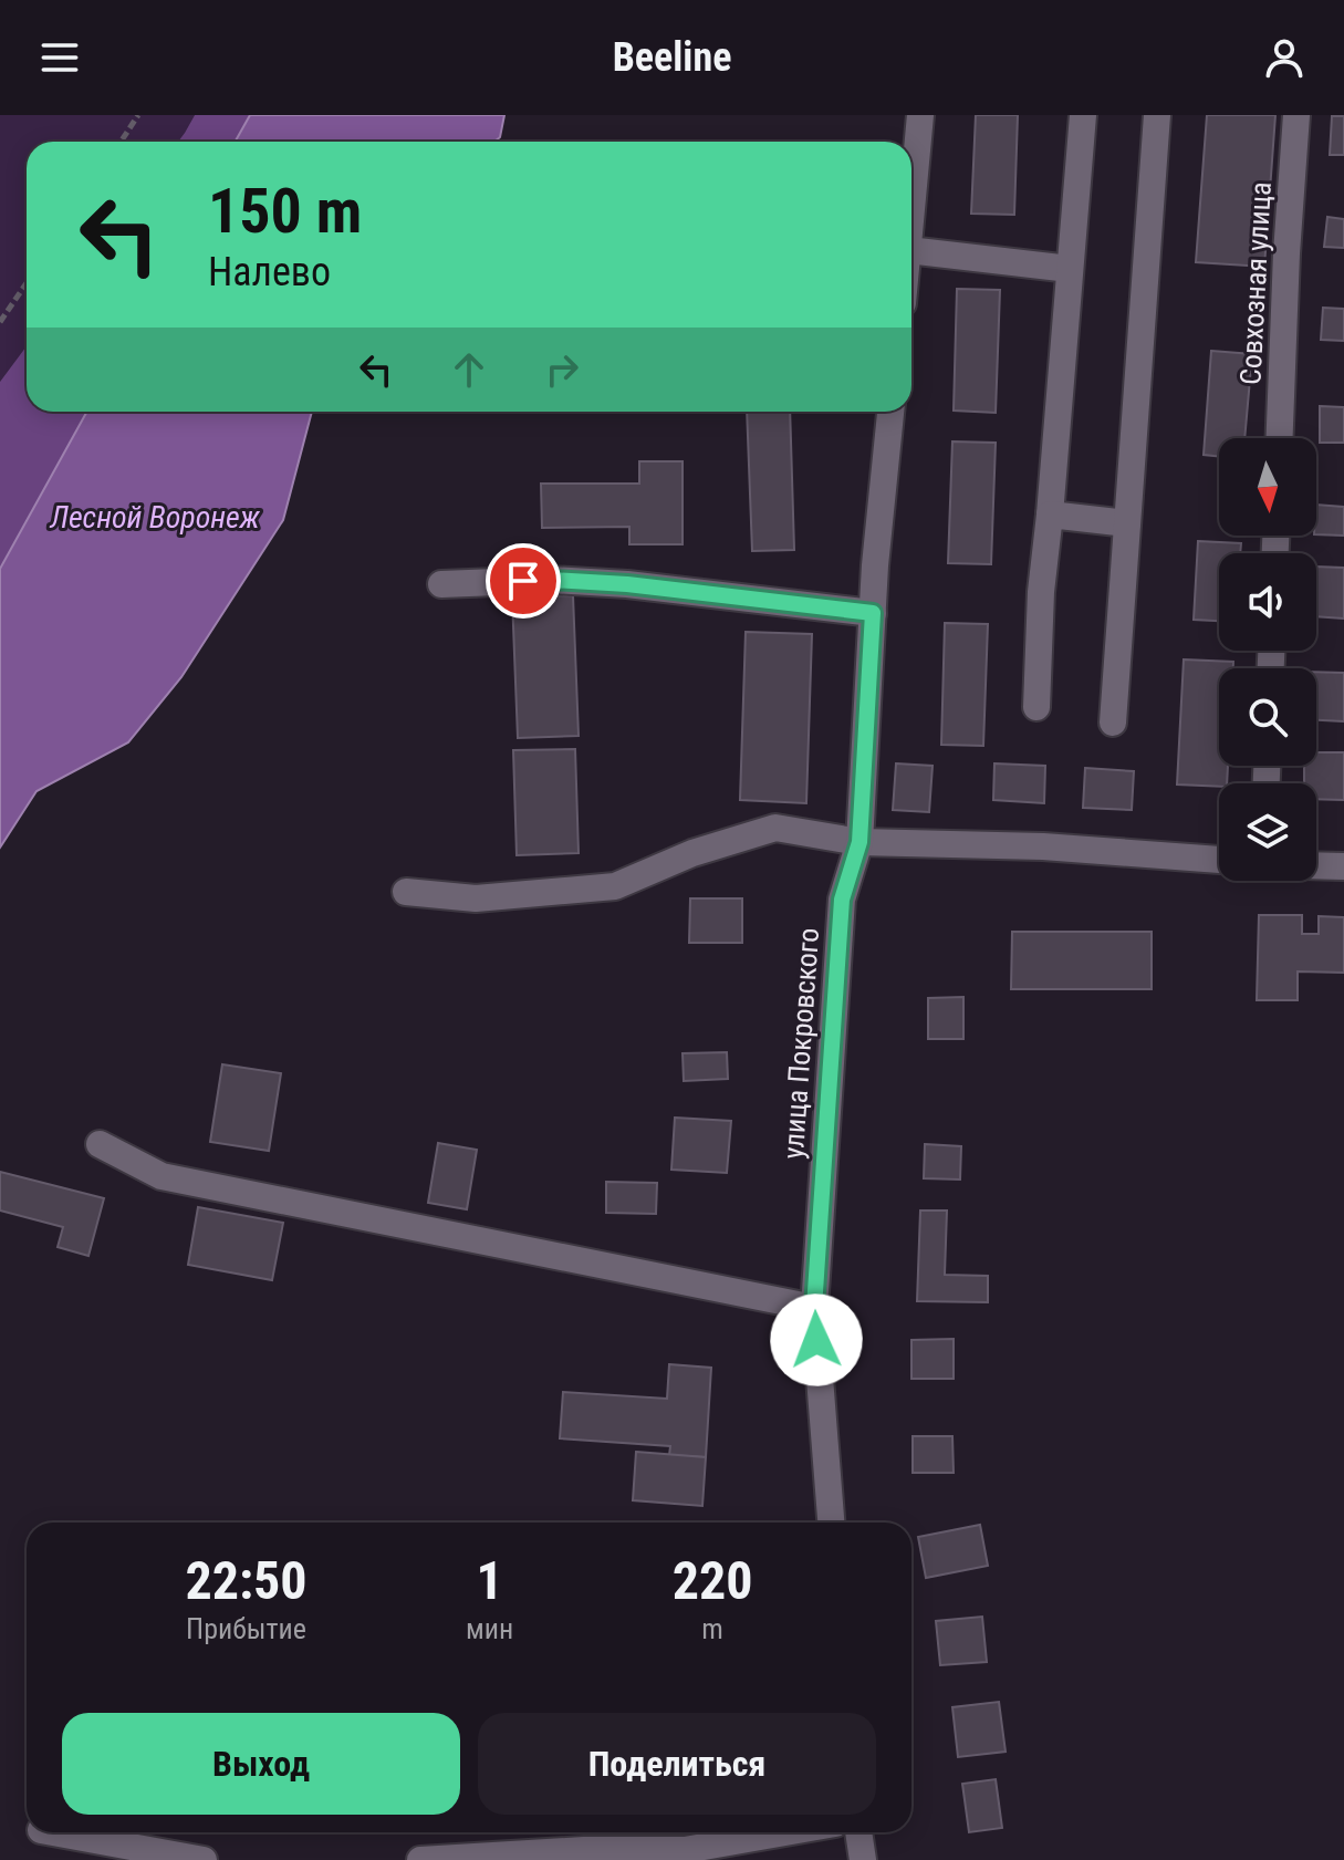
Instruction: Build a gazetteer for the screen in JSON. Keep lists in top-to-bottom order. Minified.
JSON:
{"streets":{"street":["Совхозная улица","улица Покровского"]},"water":["Лесной Воронеж"],"north":"bottom","page":{"header":"Beeline","turn":["150 m","Налево"],"eta":["22:50","Прибытие","1","мин","220","m"],"buttons":["Выход","Поделиться"]}}
